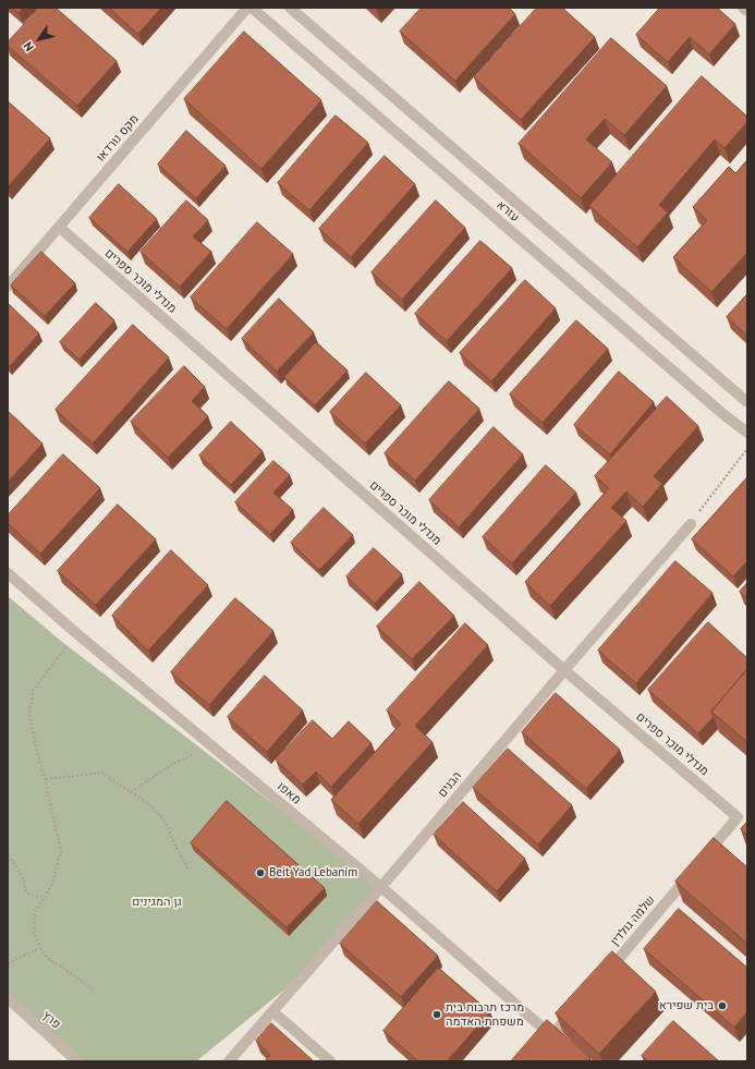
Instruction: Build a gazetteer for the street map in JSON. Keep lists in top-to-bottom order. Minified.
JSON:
{"streets":{"street":["מקס נורדאו","עזרא","מנדלי מוכר ספרים","הבנים","מאפו","שלמה גולדין","פרץ"]},"crossings":[["מקס נורדאו","מנדלי מוכר ספרים"],["מנדלי מוכר ספרים","הבנים"],["הבנים","מאפו"]],"parks":["גן המגינים"],"places":["Beit Yad Lebanim","בית שפירא","מרכז תרבות בית משפחת האדמה"],"north":"bottom left"}
